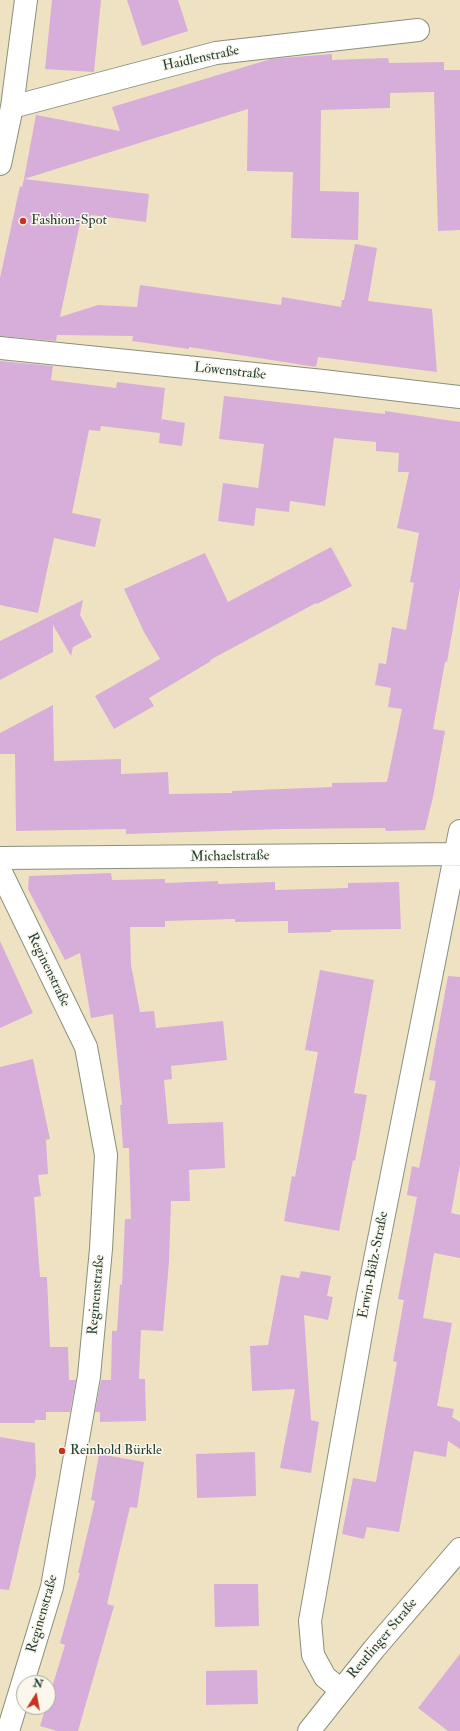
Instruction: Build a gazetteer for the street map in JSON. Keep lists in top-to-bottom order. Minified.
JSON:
{"streets":{"street":["Haidlenstraße","Löwenstraße","Michaelstraße","Reginenstraße","Erwin-Bälz-Straße","Reutlinger Straße"]},"crossings":[["Michaelstraße","Erwin-Bälz-Straße"],["Erwin-Bälz-Straße","Reutlinger Straße"]],"places":["Fashion-Spot","Reinhold Bürkle"],"north":"top"}
